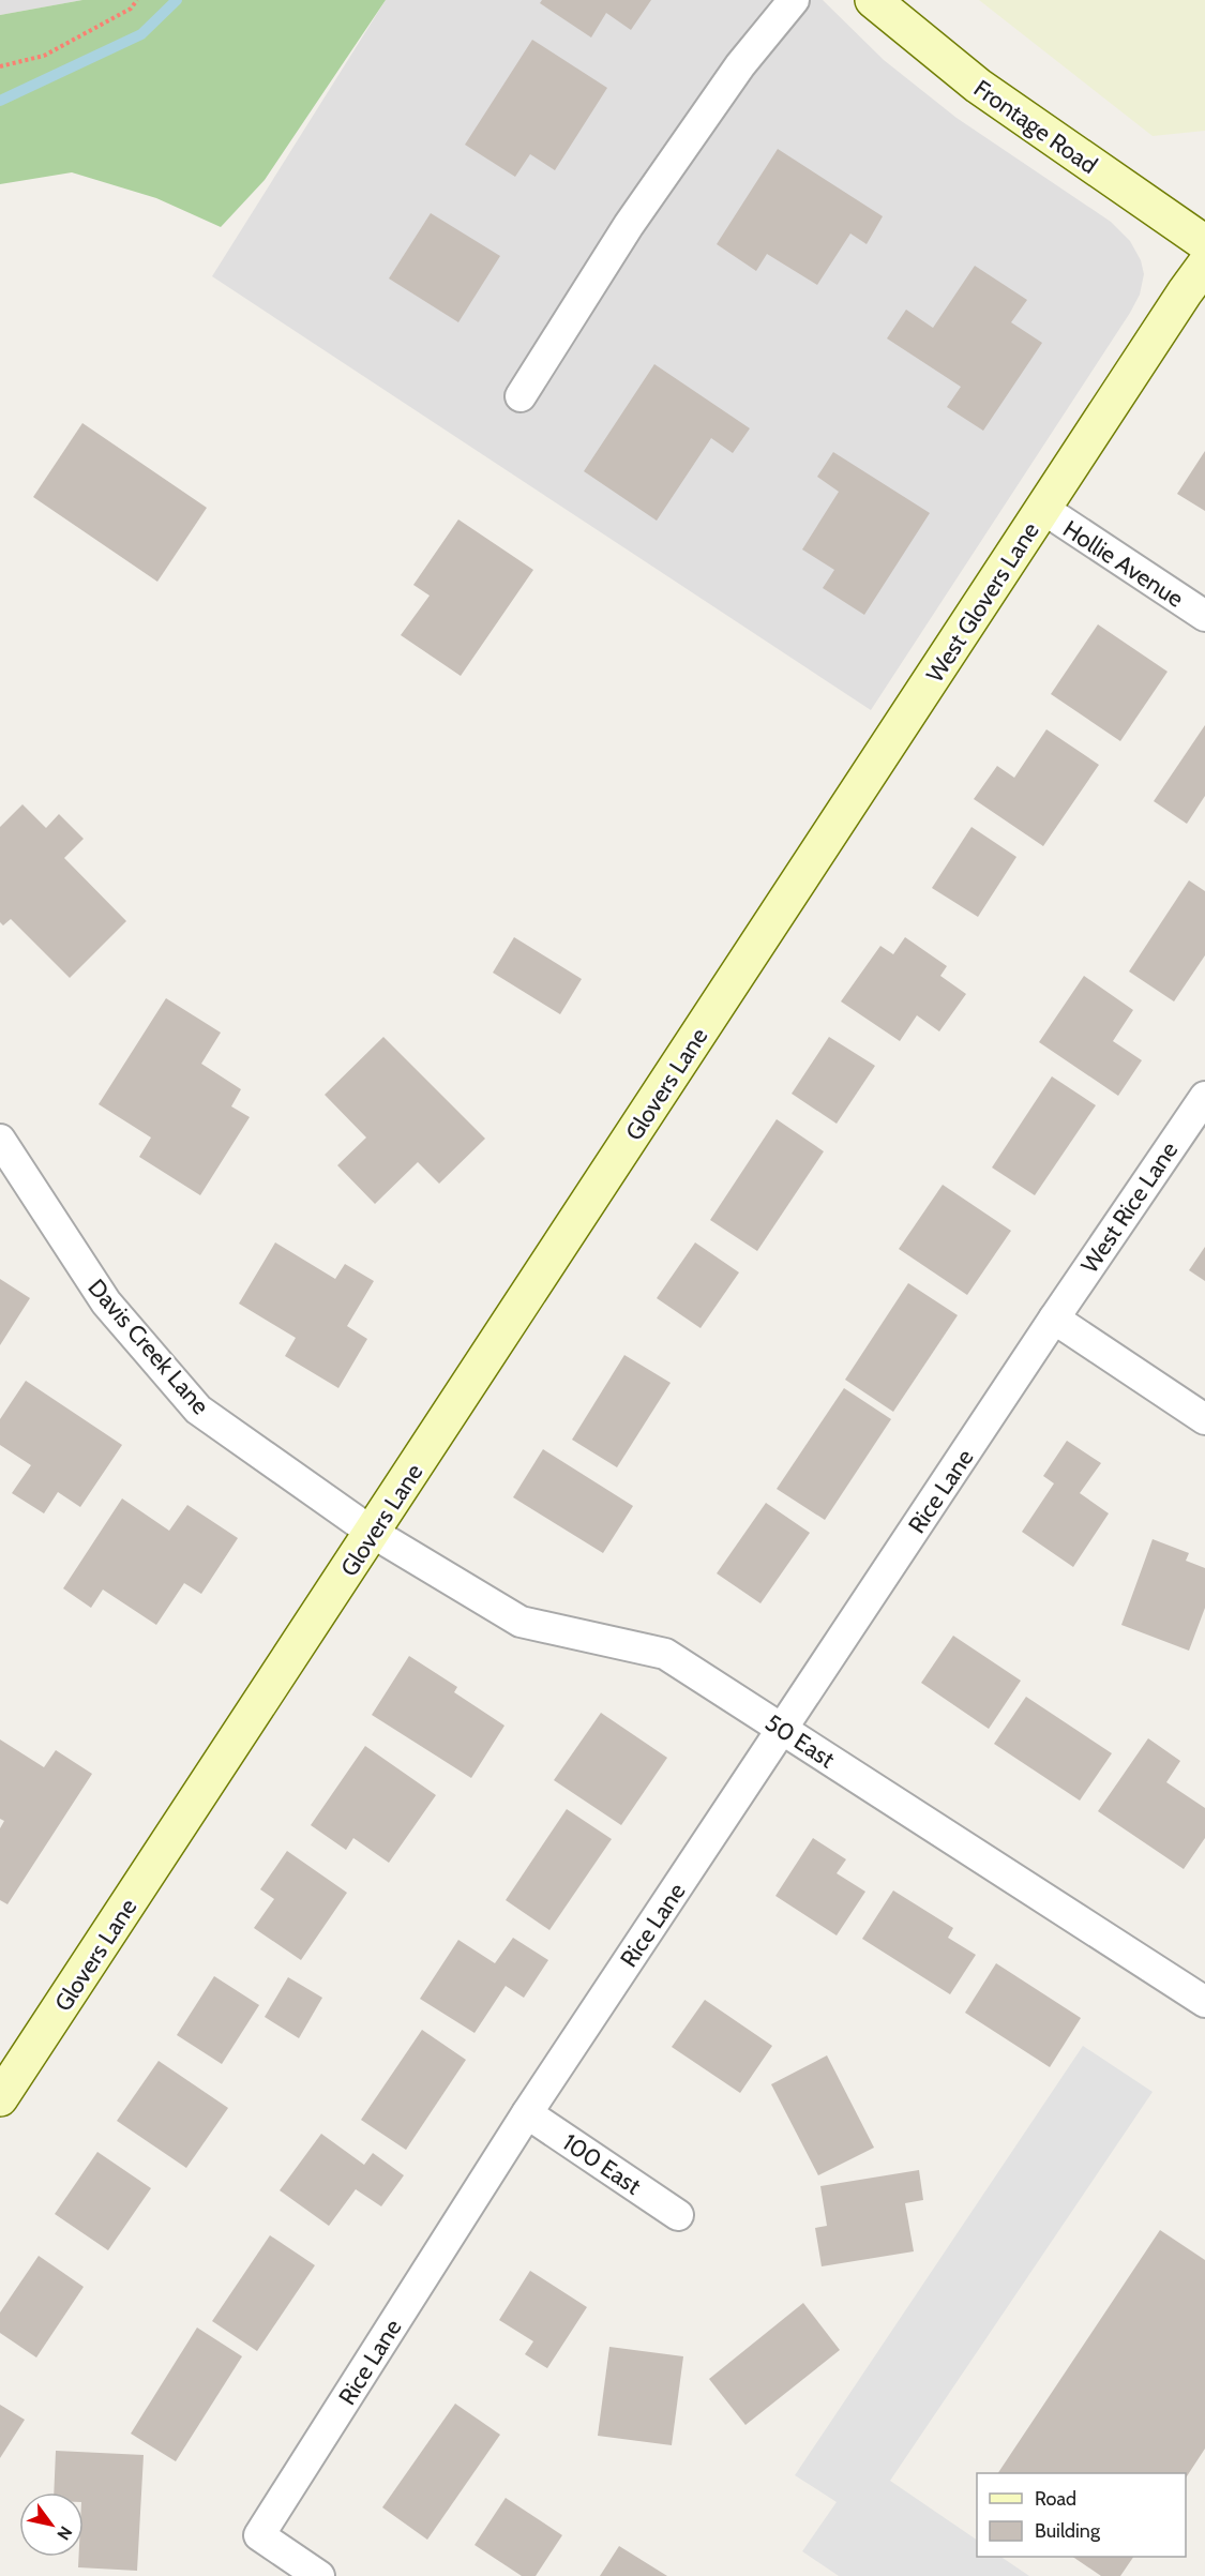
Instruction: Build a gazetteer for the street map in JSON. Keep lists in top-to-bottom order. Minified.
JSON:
{"streets":{"street":["Frontage Road","Hollie Avenue","West Glovers Lane","Glovers Lane","West Rice Lane","Davis Creek Lane","Rice Lane","50 East","100 East"]},"crossings":[["Hollie Avenue","West Glovers Lane"],["West Glovers Lane","Glovers Lane"],["Glovers Lane","Davis Creek Lane"],["Glovers Lane","50 East"],["West Rice Lane","Rice Lane"],["Davis Creek Lane","50 East"],["Rice Lane","50 East"],["Rice Lane","100 East"]],"legend":["Road","Building"],"north":"bottom right"}
